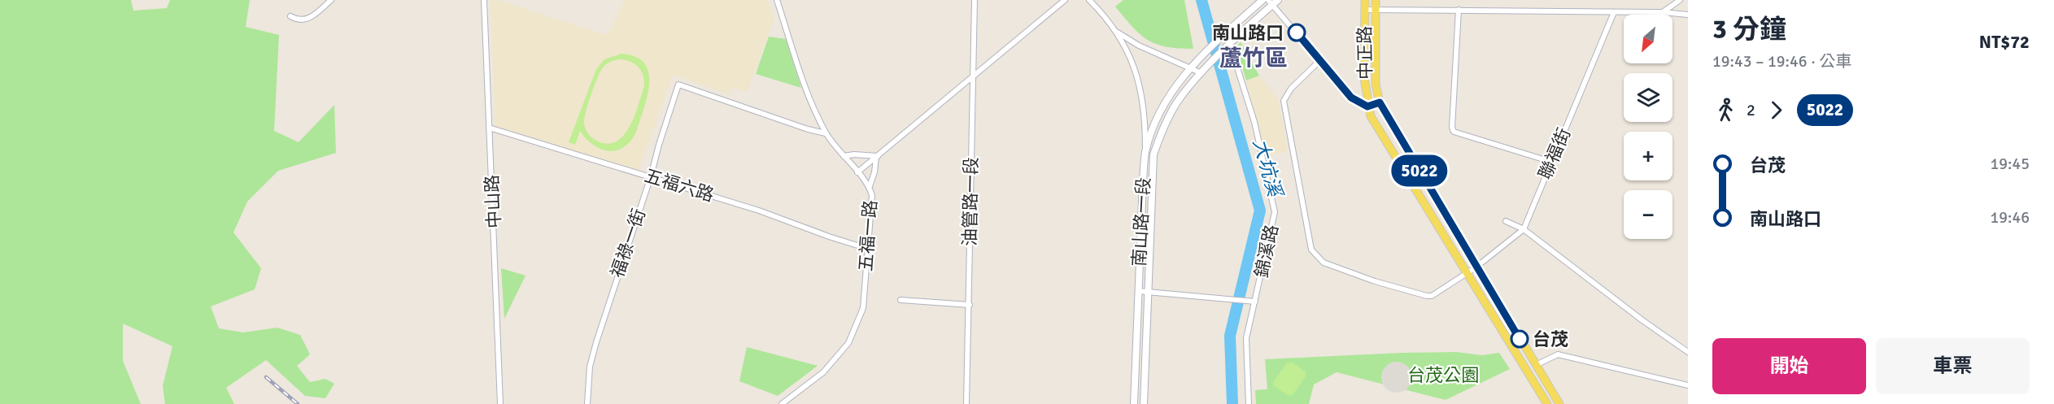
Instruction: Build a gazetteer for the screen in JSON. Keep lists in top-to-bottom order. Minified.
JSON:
{"streets":{"main road":["中正路"],"street":["聯福街","五福六路","中山路","油管路一段","南山路一段","五福一路","福祿一街","錦溪路"]},"crossings":[["中正路","聯福街"],["五福六路","中山路"],["五福六路","五福一路"],["五福六路","福祿一街"],["南山路一段","錦溪路"],["五福一路","福祿一街"]],"districts":["蘆竹區"],"water":["大坑溪"],"parks":["台茂公園"],"places":["南山路口","台茂"],"lines":["bus line 5022"],"north":"bottom left","page":{"on_map":"5022","heading":["3 分鐘","19:43 – 19:46 · 公車","NT$72"],"map_buttons":["+","−"],"legs":["2","5022"],"list":[{"name":"台茂","value":"19:45"},{"name":"南山路口","value":"19:46"}],"buttons":["開始","車票"]}}
